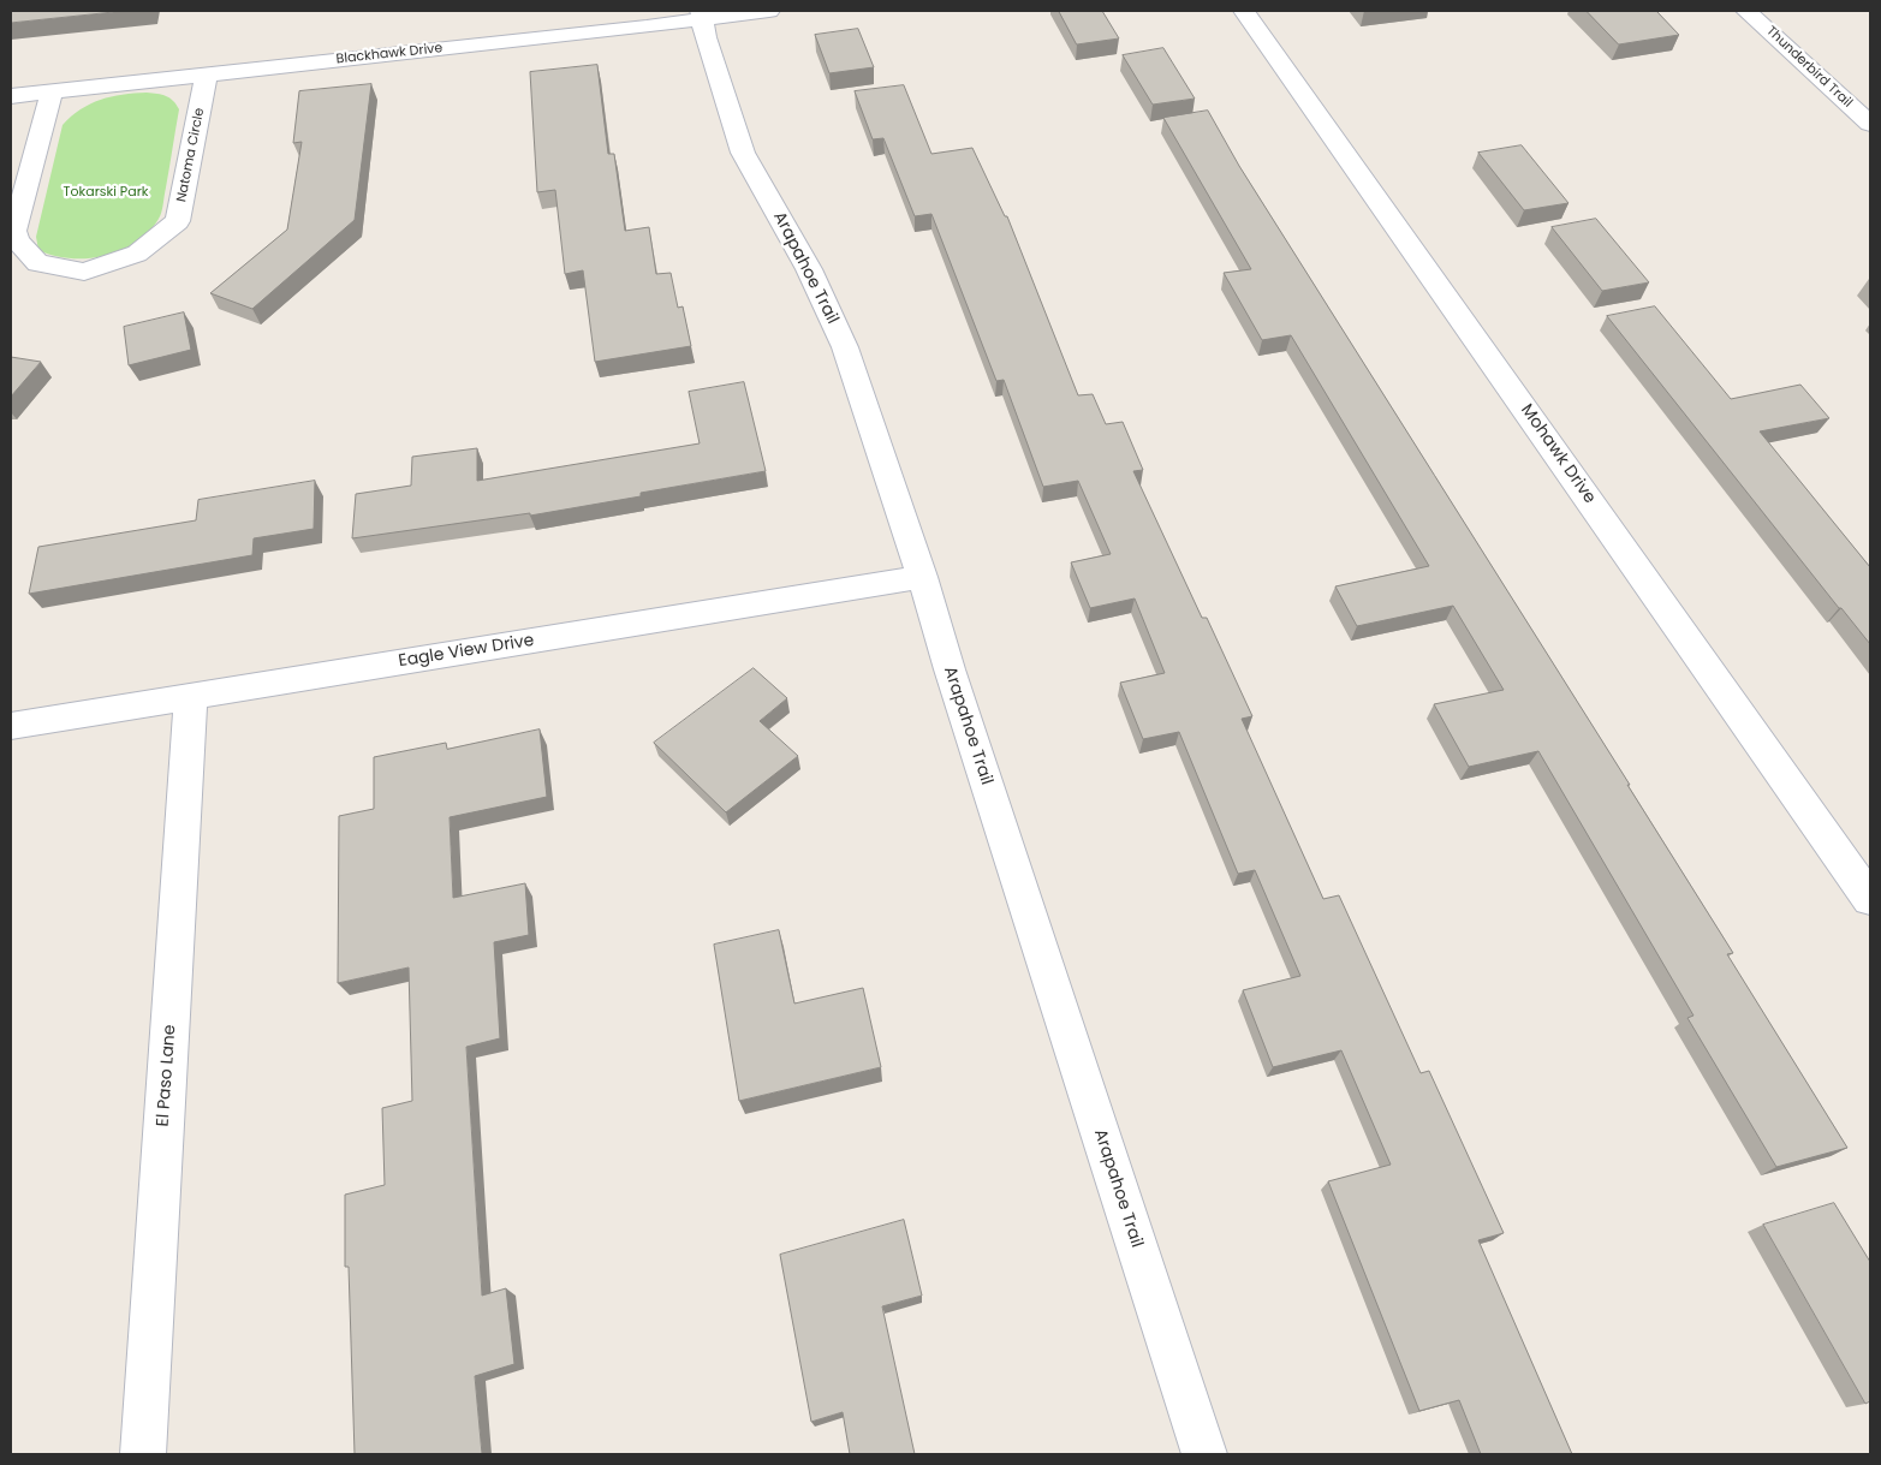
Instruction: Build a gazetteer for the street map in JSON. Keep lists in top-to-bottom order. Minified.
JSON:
{"streets":{"street":["Blackhawk Drive","Thunderbird Trail","Natoma Circle","Arapahoe Trail","Mohawk Drive","Eagle View Drive","El Paso Lane"]},"crossings":[["Blackhawk Drive","Natoma Circle"],["Blackhawk Drive","Arapahoe Trail"],["Arapahoe Trail","Eagle View Drive"],["Eagle View Drive","El Paso Lane"]],"parks":["Tokarski Park"]}
